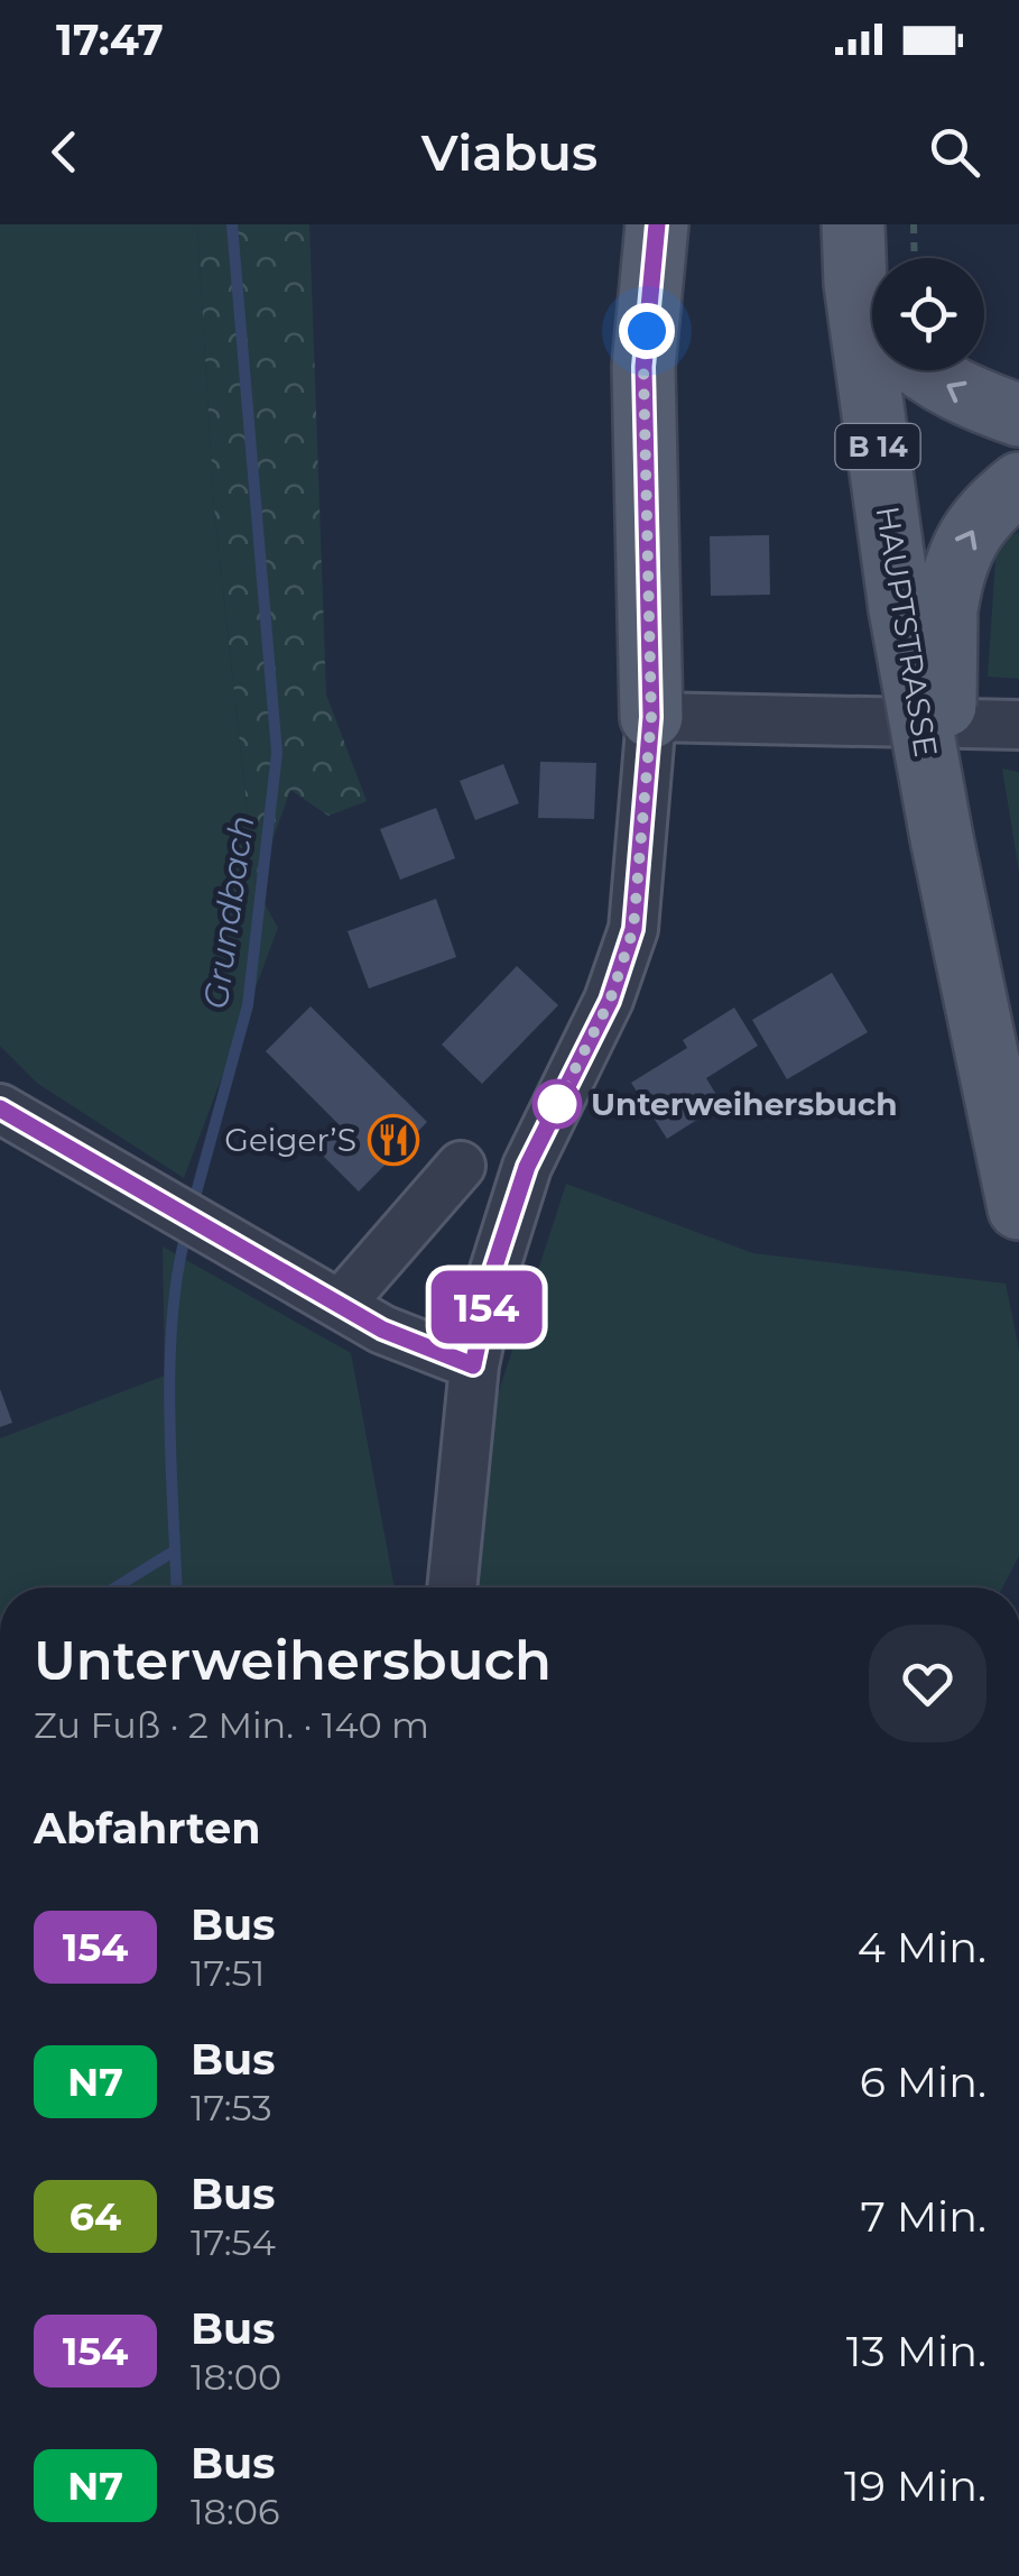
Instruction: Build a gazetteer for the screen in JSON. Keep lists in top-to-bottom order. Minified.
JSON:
{"streets":{"main road":["B 14","HAUPTSTRASSE"]},"water":["Grundbach"],"places":{"other":["Unterweihersbuch"],"restaurant":["Geiger’S"]},"lines":["bus line 154"],"page":{"status":"17:47","header":"Viabus","on_map":"154","heading":[["Unterweihersbuch","Zu Fuß · 2 Min. · 140 m"],"Abfahrten"],"list":[{"mark":"154","name":"Bus","note":"17:51","value":"4 Min."},{"mark":"N7","name":"Bus","note":"17:53","value":"6 Min."},{"mark":"64","name":"Bus","note":"17:54","value":"7 Min."},{"mark":"154","name":"Bus","note":"18:00","value":"13 Min."},{"mark":"N7","name":"Bus","note":"18:06","value":"19 Min."}]}}
